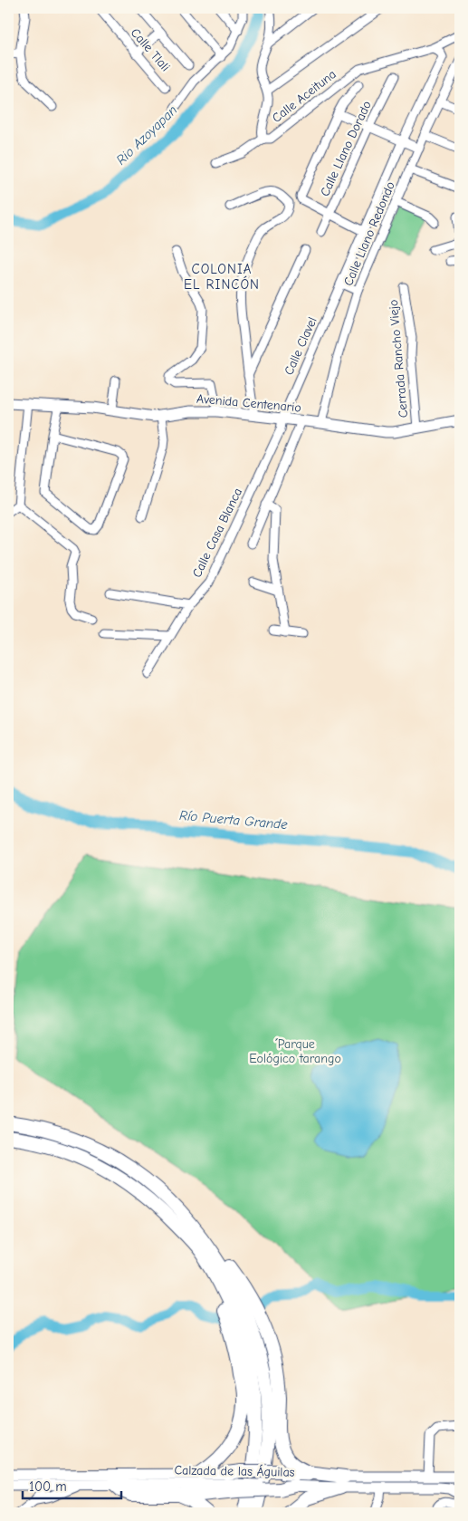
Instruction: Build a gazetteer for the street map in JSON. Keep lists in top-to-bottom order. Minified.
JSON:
{"streets":{"main road":["Avenida Centenario","Calzada de las Águilas"],"street":["Calle Tlali","Calle Aceituna","Calle Llano Dorado","Calle Llano Redondo","Calle Clavel","Cerrada Rancho Viejo","Calle Casa Blanca"]},"crossings":[["Calle Aceituna","Calle Llano Redondo"],["Calle Llano Redondo","Calle Clavel"],["Calle Llano Redondo","Avenida Centenario"],["Calle Clavel","Avenida Centenario"],["Calle Clavel","Calle Casa Blanca"],["Cerrada Rancho Viejo","Avenida Centenario"],["Avenida Centenario","Calle Casa Blanca"]],"districts":["COLONIA EL RINCÓN"],"water":["Rio Azoyapan","Río Puerta Grande"],"parks":["´Parque Eológico tarango"],"scale_bar":"100 m"}
